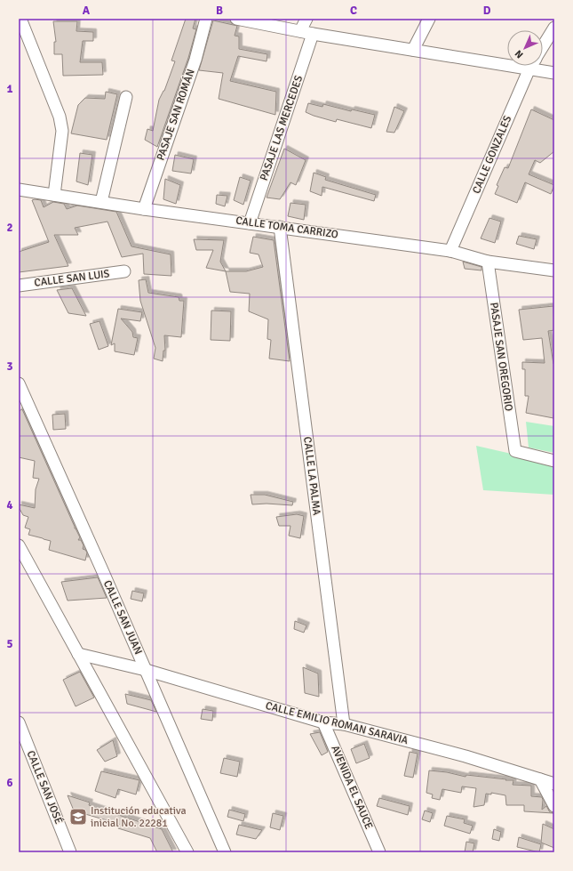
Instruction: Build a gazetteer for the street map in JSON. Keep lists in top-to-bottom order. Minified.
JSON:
{"streets":{"street":["PASAJE SAN ROMÁN","PASAJE LAS MERCEDES","CALLE GONZALES","CALLE TOMA CARRIZO","CALLE SAN LUIS","PASAJE SAN OREGORIO","CALLE LA PALMA","CALLE SAN JUAN","CALLE EMILIO ROMAN SARAVIA","CALLE SAN JOSÉ","AVENIDA EL SAUCE"]},"crossings":[["PASAJE SAN ROMÁN","CALLE TOMA CARRIZO"],["PASAJE LAS MERCEDES","CALLE TOMA CARRIZO"],["CALLE GONZALES","CALLE TOMA CARRIZO"],["CALLE TOMA CARRIZO","PASAJE SAN OREGORIO"],["CALLE TOMA CARRIZO","CALLE LA PALMA"],["CALLE LA PALMA","CALLE EMILIO ROMAN SARAVIA"],["CALLE SAN JUAN","CALLE EMILIO ROMAN SARAVIA"],["CALLE EMILIO ROMAN SARAVIA","AVENIDA EL SAUCE"]],"places":{"school or university":["Institución educativa inicial No. 22281"]},"north":"bottom left","grid":{"columns":["A","B","C","D"],"rows":["1","2","3","4","5","6"]}}
